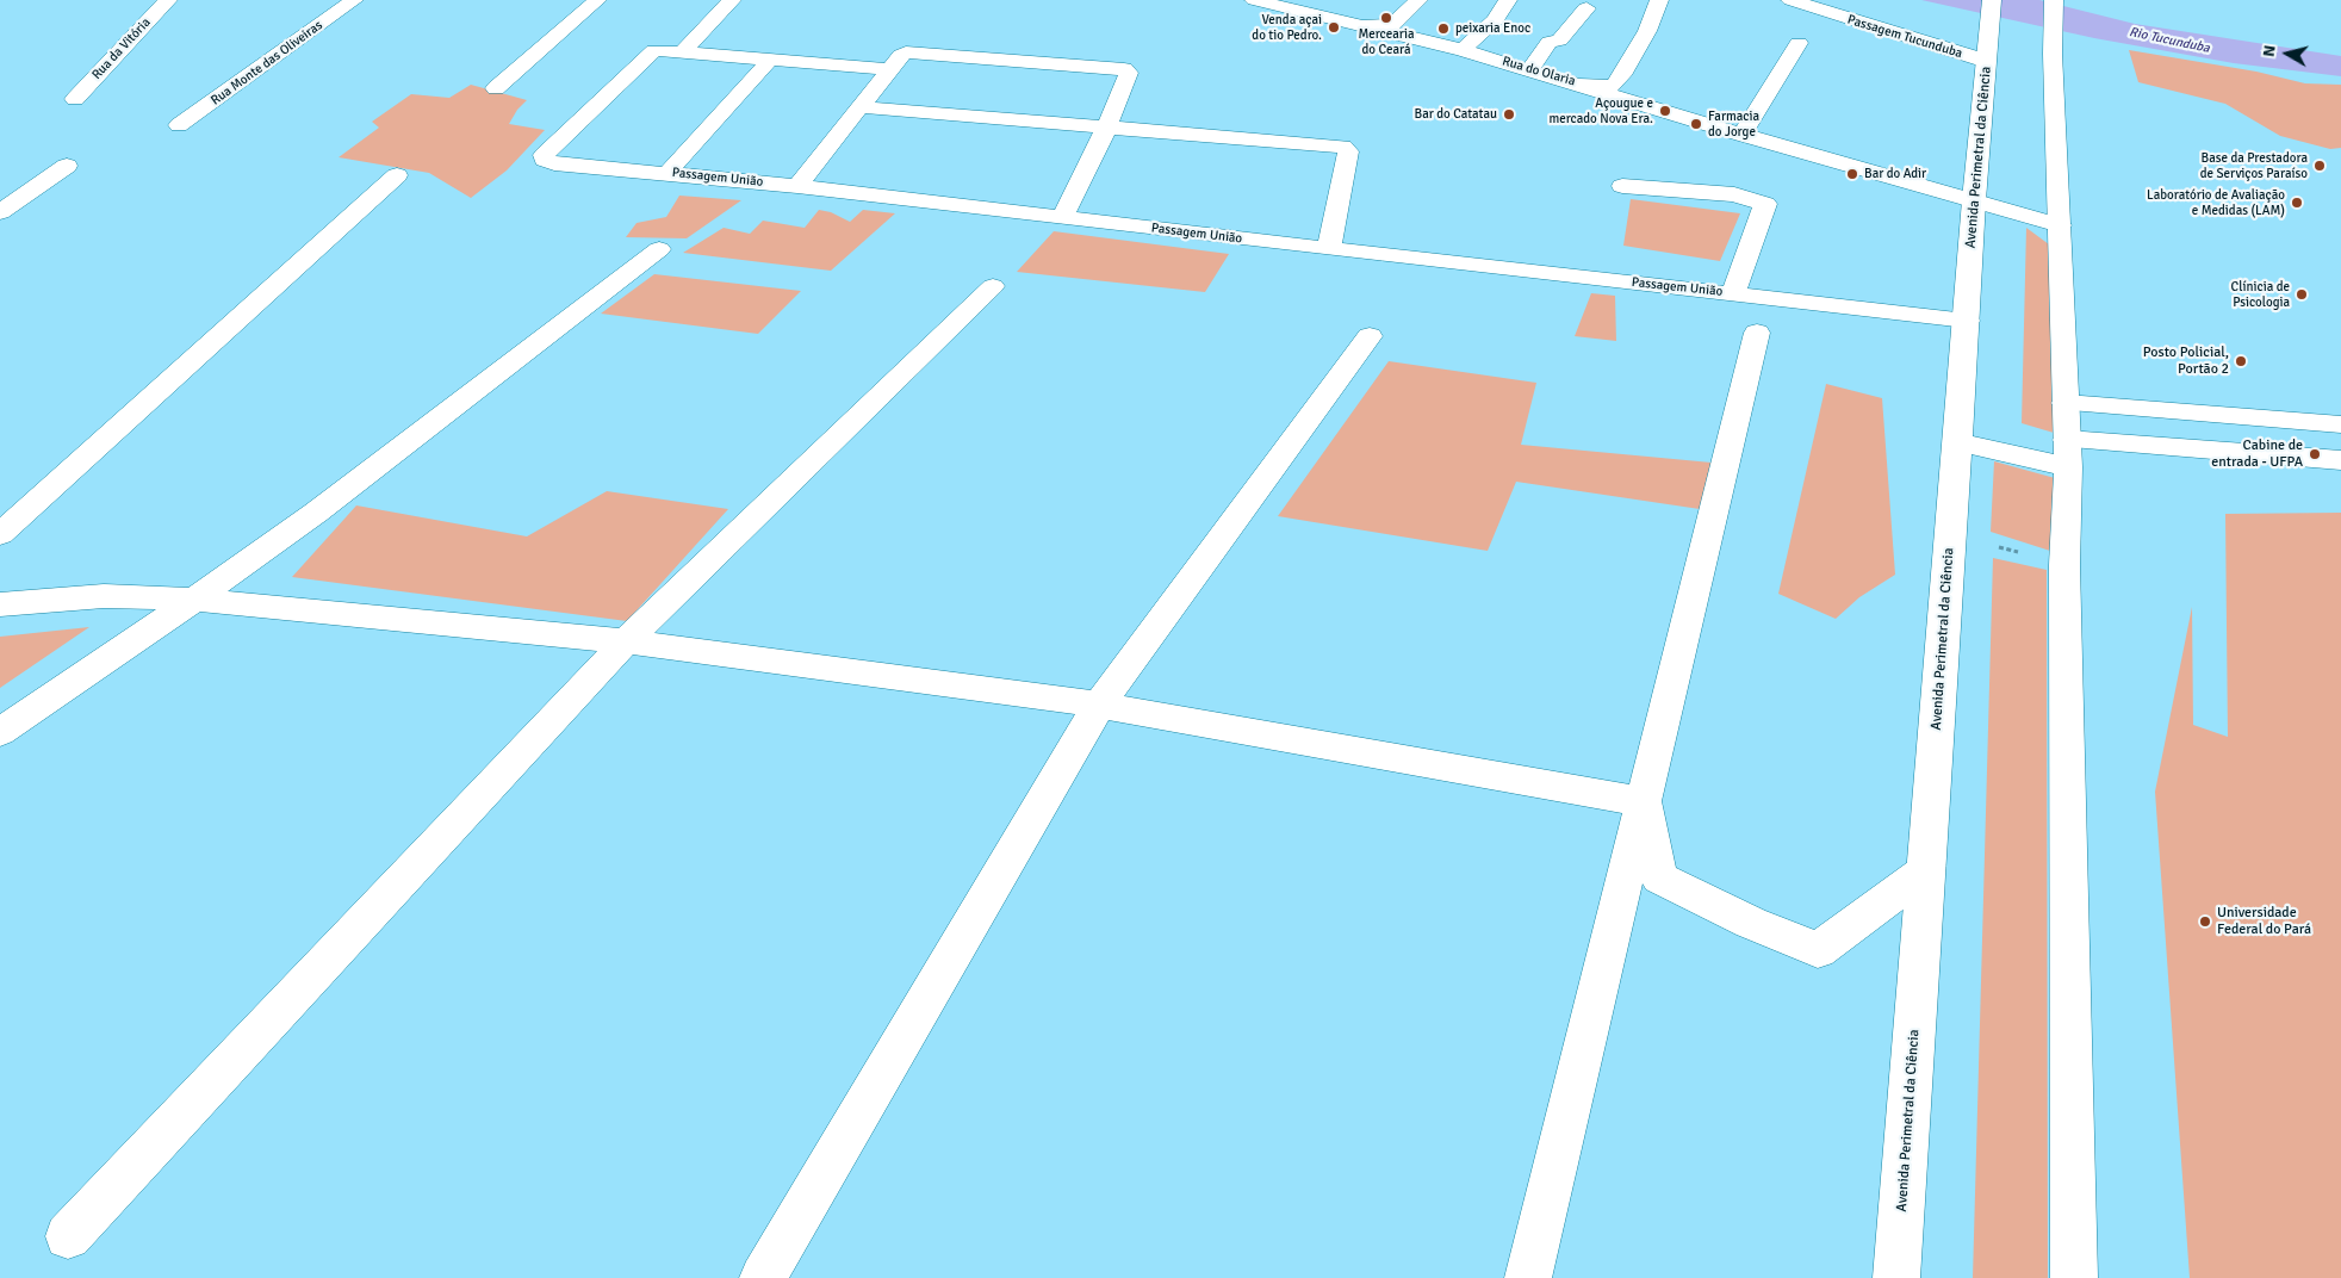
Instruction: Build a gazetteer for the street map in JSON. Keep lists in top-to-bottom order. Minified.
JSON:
{"streets":{"street":["Passagem Tucunduba","Rua da Vitória","Rua Monte das Oliveiras","Rua do Olaria","Avenida Perimetral da Ciência","Passagem União"]},"crossings":[["Passagem Tucunduba","Avenida Perimetral da Ciência"],["Rua do Olaria","Avenida Perimetral da Ciência"],["Avenida Perimetral da Ciência","Passagem União"]],"water":["Rio Tucunduba"],"places":["Mercearia do Ceará","Venda açai do tio Pedro.","peixaria Enoc","Açougue e mercado Nova Era.","Bar do Catatau","Farmacia do Jorge","Base da Prestadora de Serviços Paraíso","Bar do Adir","Laboratório de Avaliação e Medidas (LAM)","Clínicia de Psicologia","Posto Policial, Portão 2","Cabine de entrada - UFPA","Universidade Federal do Pará"],"north":"left"}
